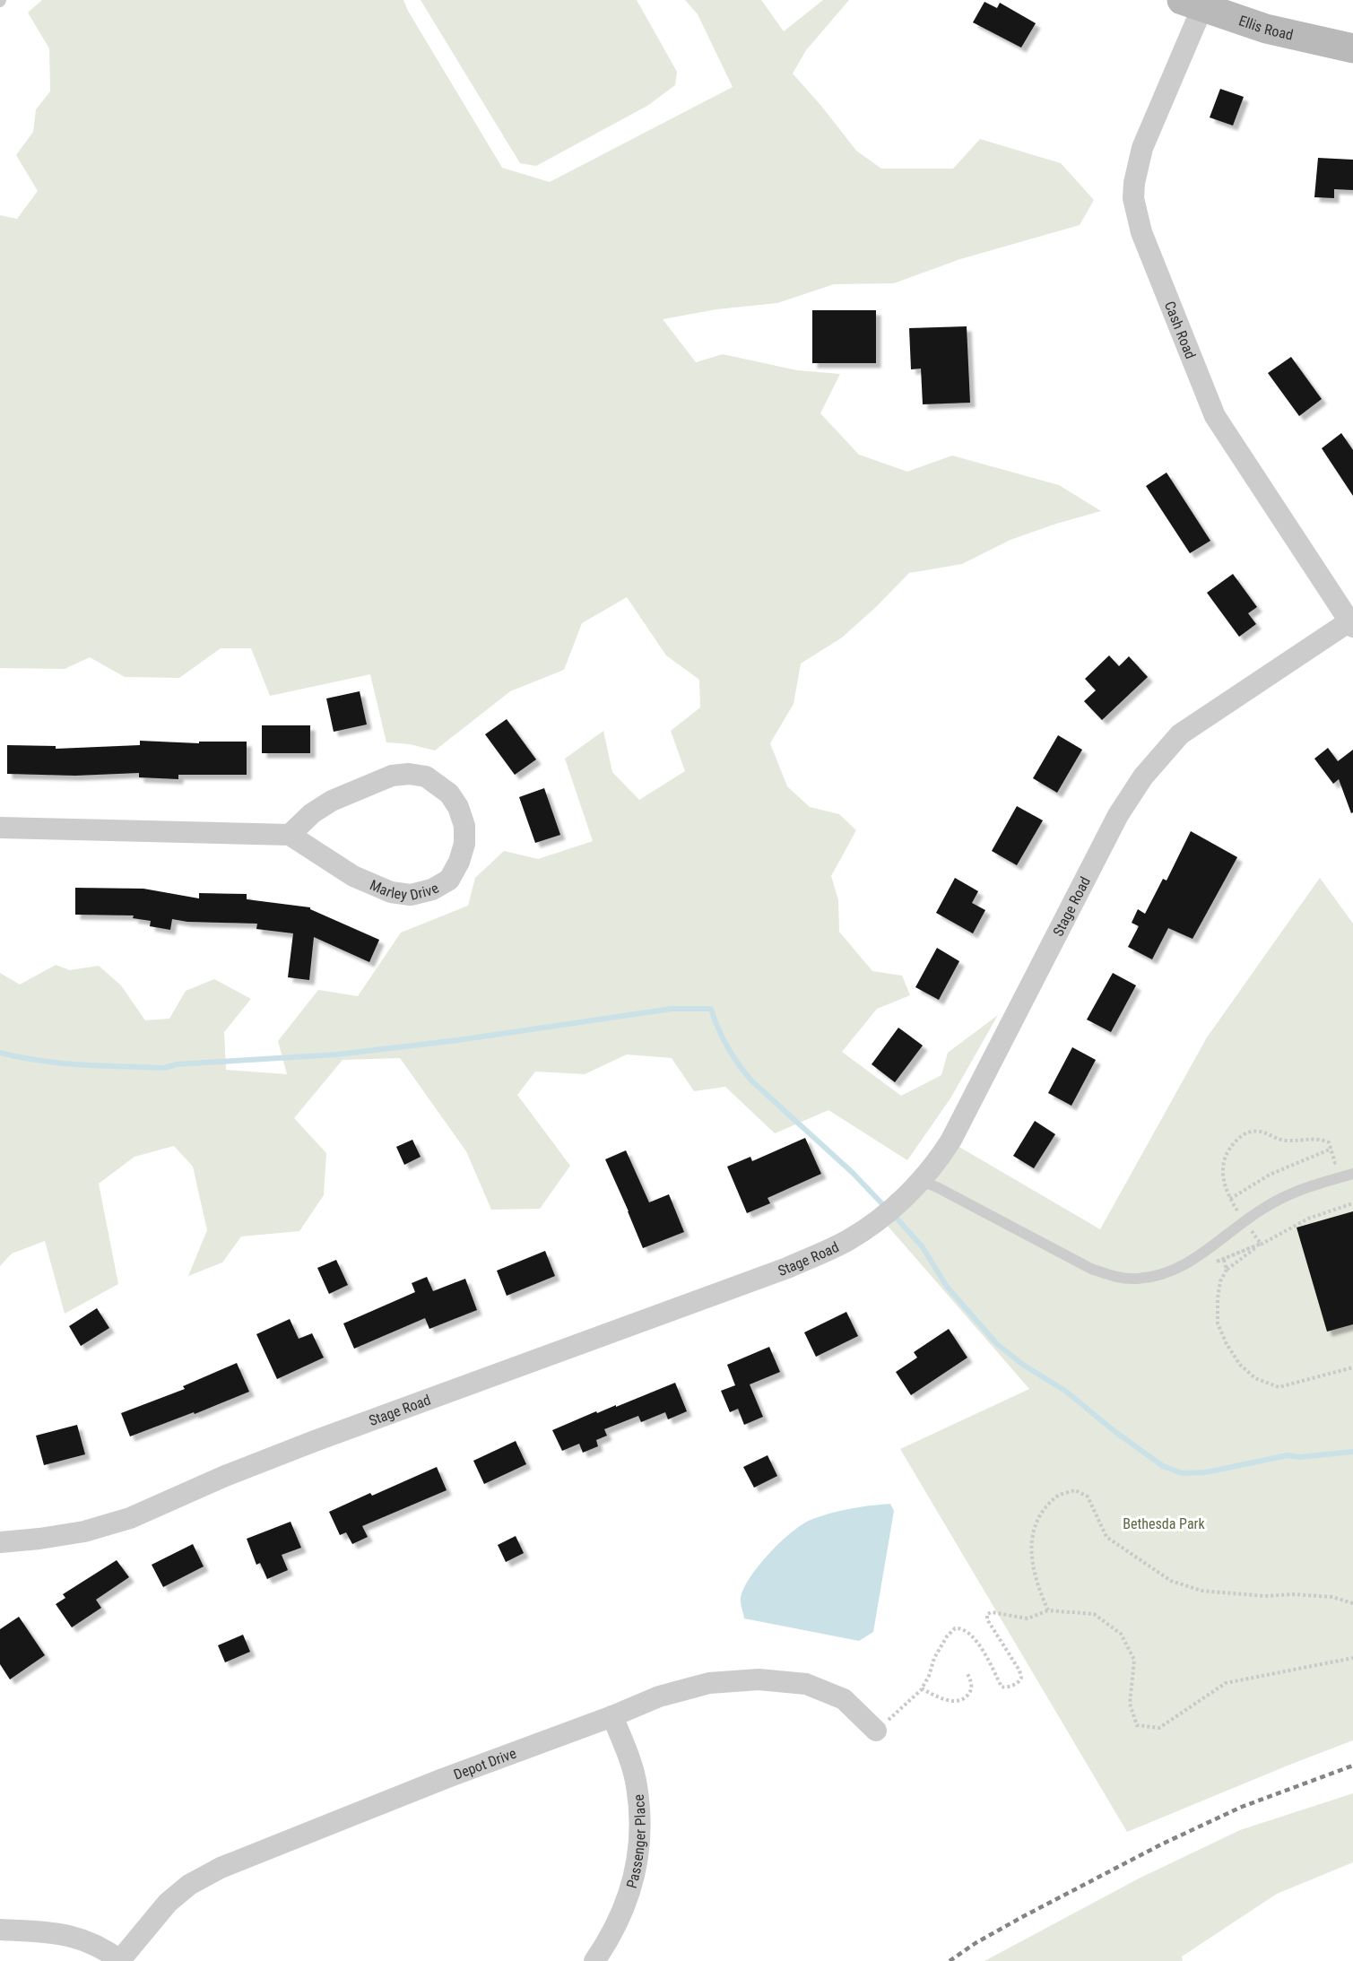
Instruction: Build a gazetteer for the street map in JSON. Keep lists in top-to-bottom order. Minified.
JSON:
{"streets":{"main road":["Ellis Road"],"street":["Cash Road","Marley Drive","Stage Road","Depot Drive","Passenger Place"]},"crossings":[["Ellis Road","Cash Road"],["Cash Road","Stage Road"],["Depot Drive","Passenger Place"]],"parks":["Bethesda Park"]}
